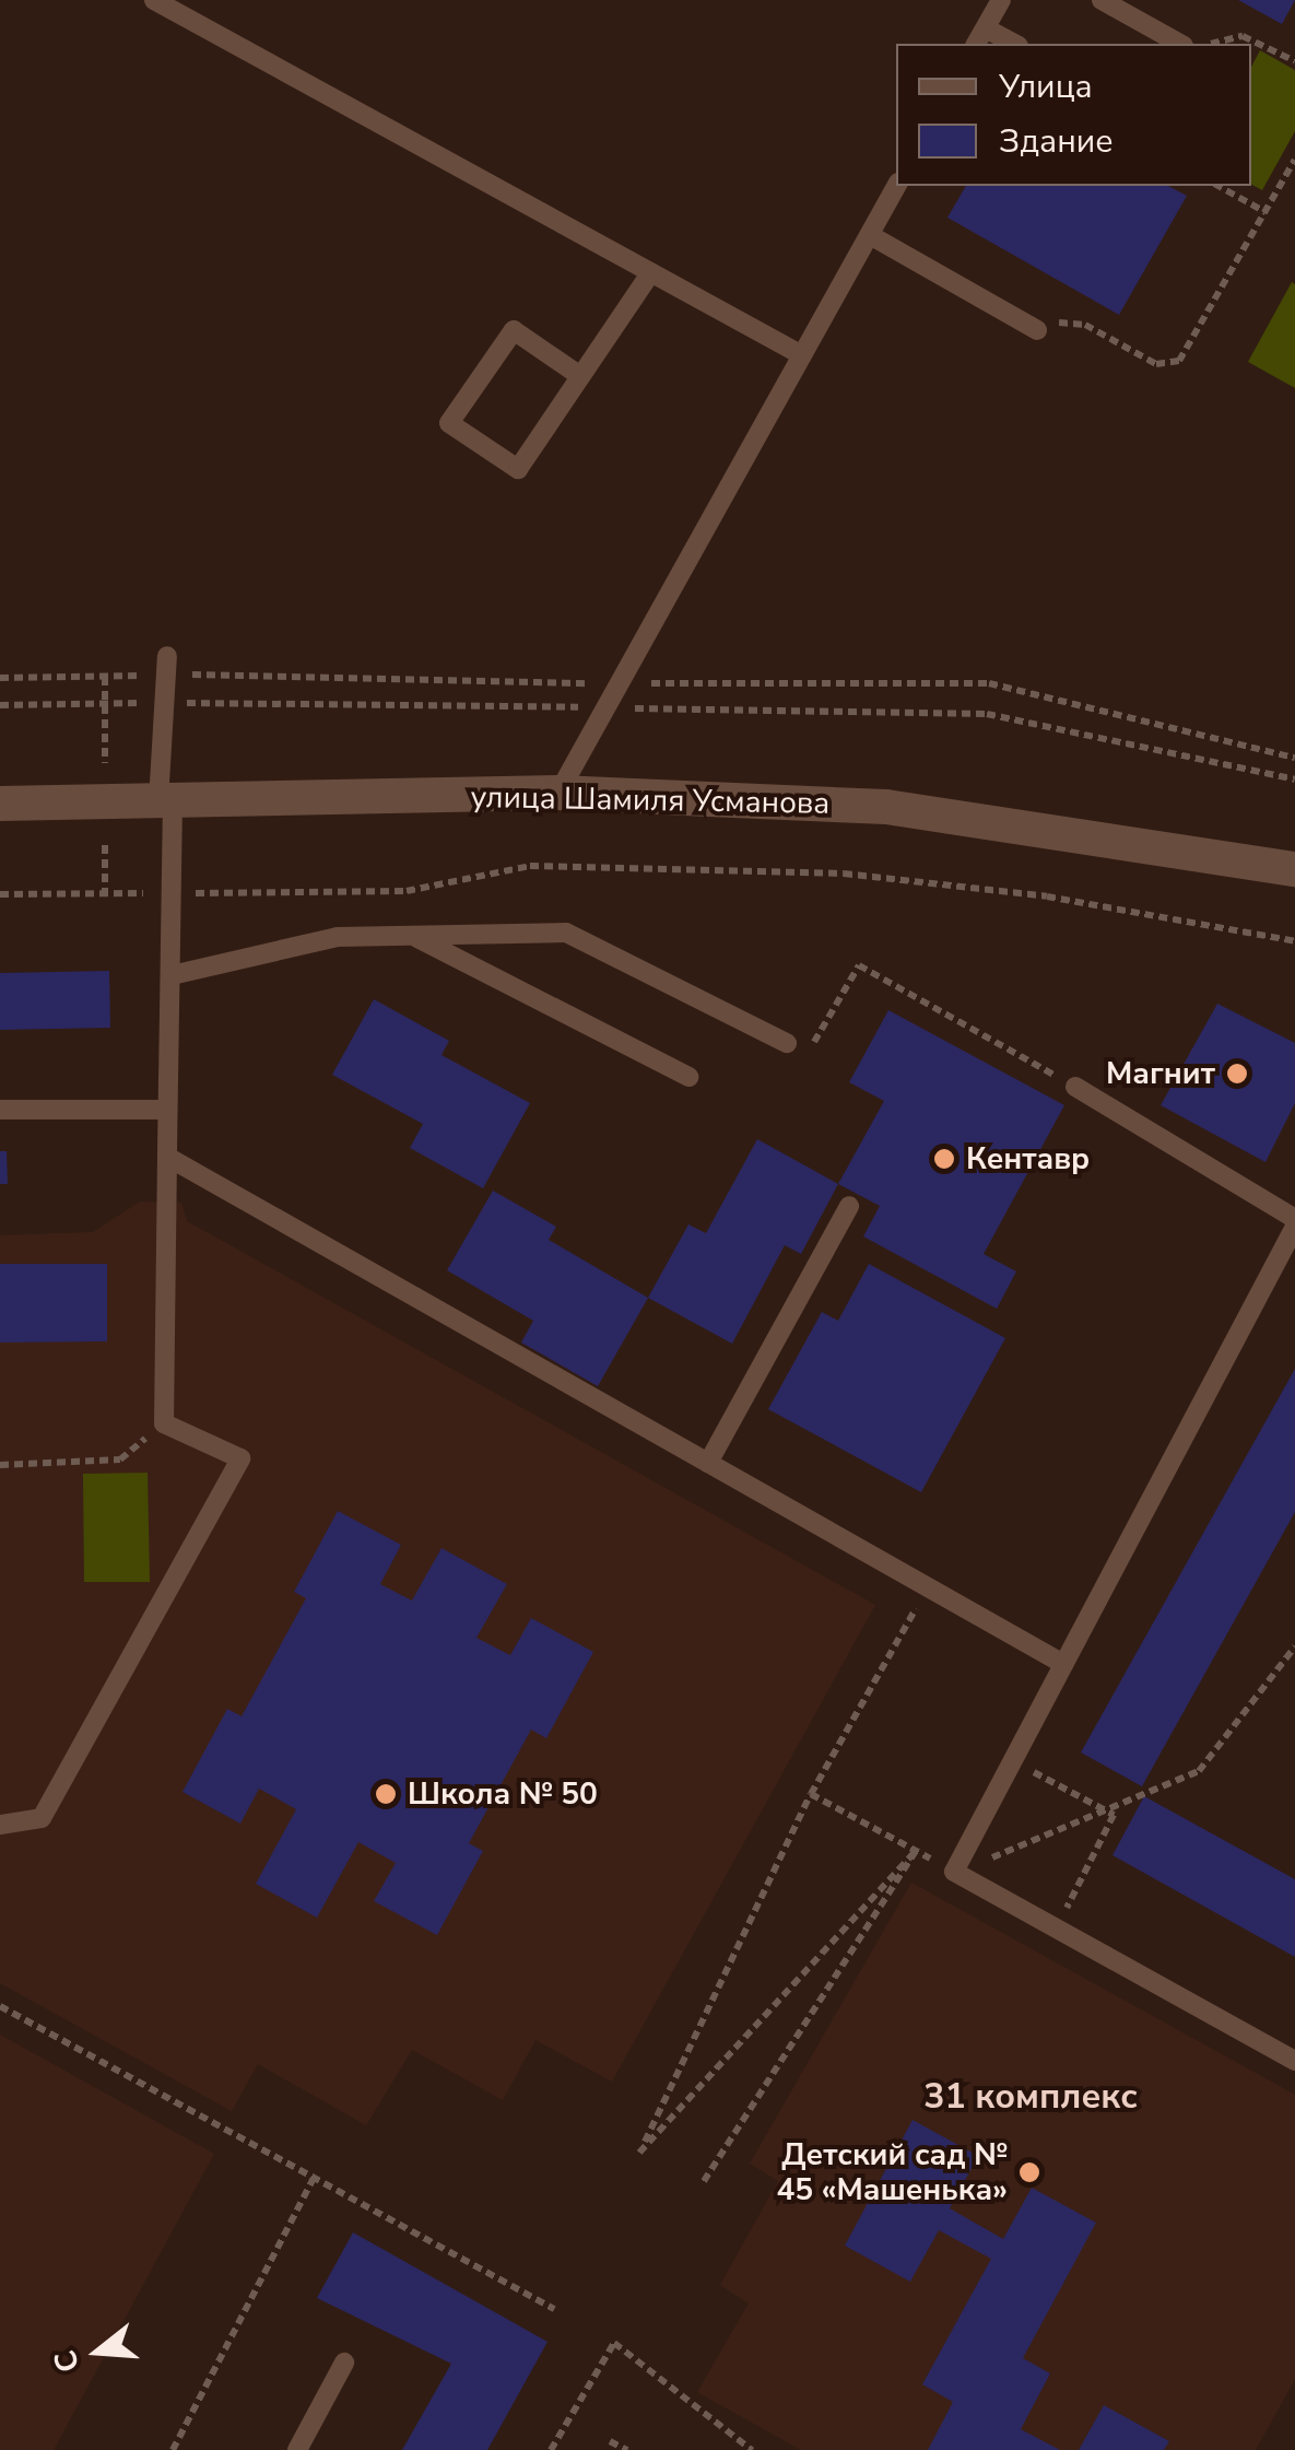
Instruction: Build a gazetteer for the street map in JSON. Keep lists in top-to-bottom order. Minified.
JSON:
{"streets":{"street":["улица Шамиля Усманова"]},"districts":["31 комплекс"],"places":["Магнит","Кентавр","Школа № 50","Детский сад № 45 «Машенька»"],"legend":["Улица","Здание"],"north":"left"}
